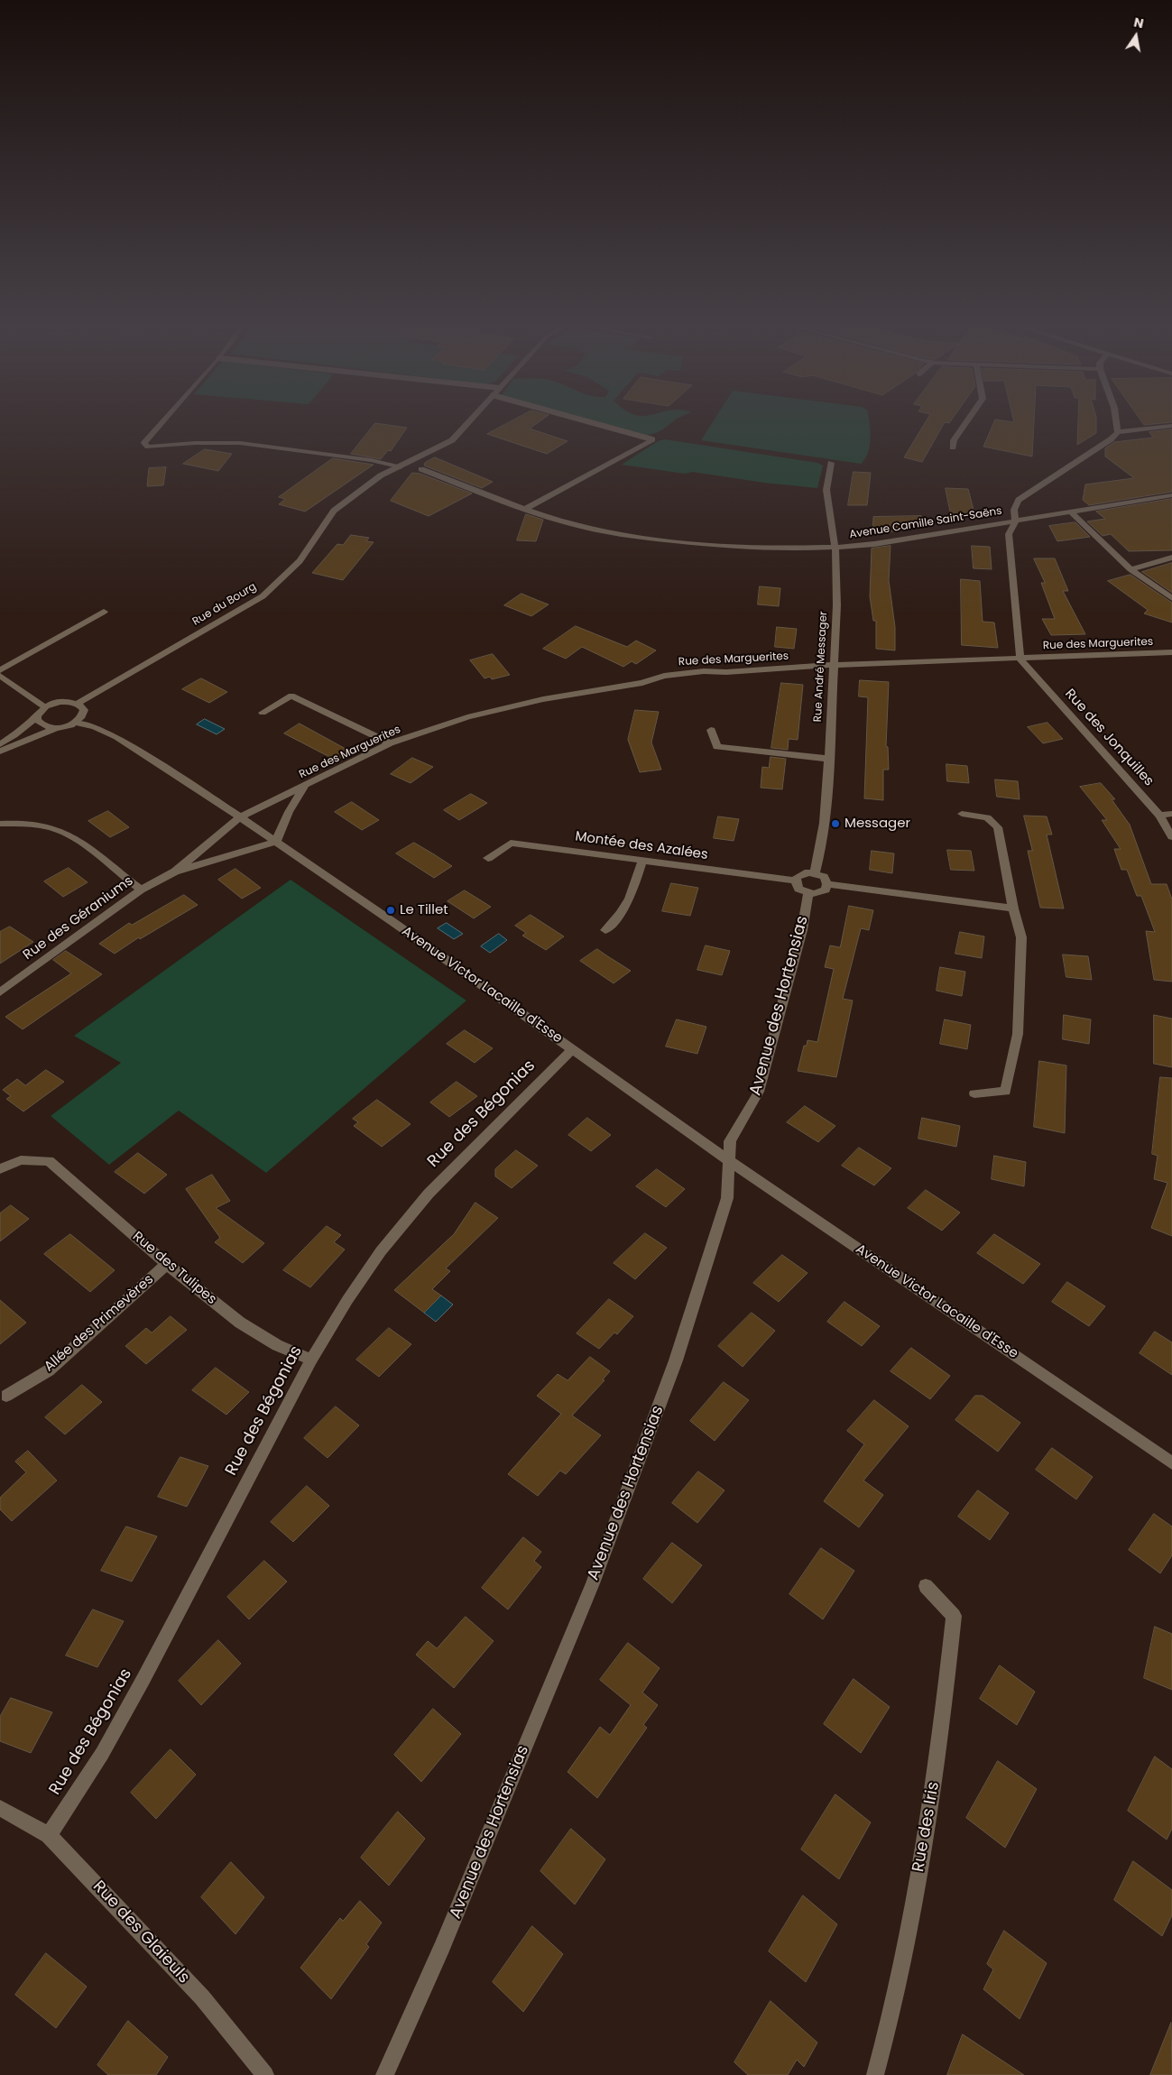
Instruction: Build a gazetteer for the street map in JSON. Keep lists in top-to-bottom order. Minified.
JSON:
{"streets":{"street":["Avenue Camille Saint-Saëns","Rue du Bourg","Rue des Marguerites","Rue André Messager","Rue des Jonquilles","Montée des Azalées","Rue des Géraniums","Avenue Victor Lacaille d'Esse","Avenue des Hortensias","Rue des Bégonias","Rue des Tulipes","Allée des Primevères","Rue des Iris","Rue des Glaieuls"]},"crossings":[["Avenue Camille Saint-Saëns","Rue André Messager"],["Rue des Marguerites","Rue André Messager"],["Rue des Marguerites","Rue des Jonquilles"],["Rue des Marguerites","Rue des Géraniums"],["Rue des Marguerites","Avenue Victor Lacaille d'Esse"],["Rue André Messager","Montée des Azalées"],["Rue André Messager","Avenue des Hortensias"],["Montée des Azalées","Avenue des Hortensias"],["Rue des Géraniums","Avenue Victor Lacaille d'Esse"],["Avenue Victor Lacaille d'Esse","Avenue des Hortensias"],["Avenue Victor Lacaille d'Esse","Rue des Bégonias"],["Rue des Bégonias","Rue des Tulipes"],["Rue des Bégonias","Rue des Glaieuls"],["Rue des Tulipes","Allée des Primevères"]],"places":["Messager","Le Tillet"],"north":"top"}
